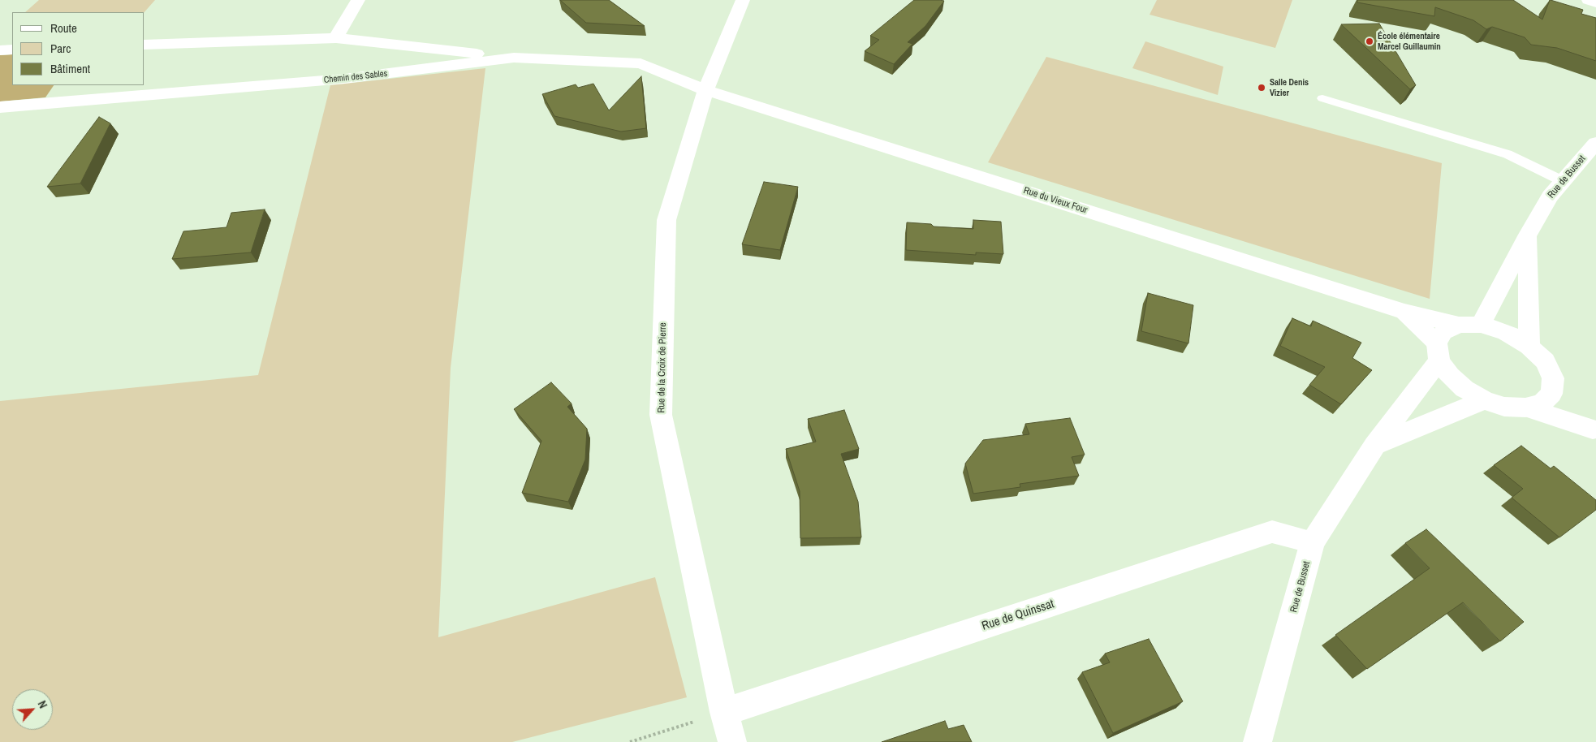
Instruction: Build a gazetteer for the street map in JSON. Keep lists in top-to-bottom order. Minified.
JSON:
{"streets":{"street":["Chemin des Sables","Rue de Busset","Rue du Vieux Four","Rue de la Croix de Pierre","Rue de Quinssat"]},"crossings":[["Chemin des Sables","Rue du Vieux Four"],["Chemin des Sables","Rue de la Croix de Pierre"],["Rue de Busset","Rue du Vieux Four"],["Rue de Busset","Rue de Quinssat"],["Rue du Vieux Four","Rue de la Croix de Pierre"],["Rue de la Croix de Pierre","Rue de Quinssat"]],"places":["École élémentaire Marcel Guillaumin","Salle Denis Vizier"],"legend":["Route","Parc","Bâtiment"],"north":"top right"}
